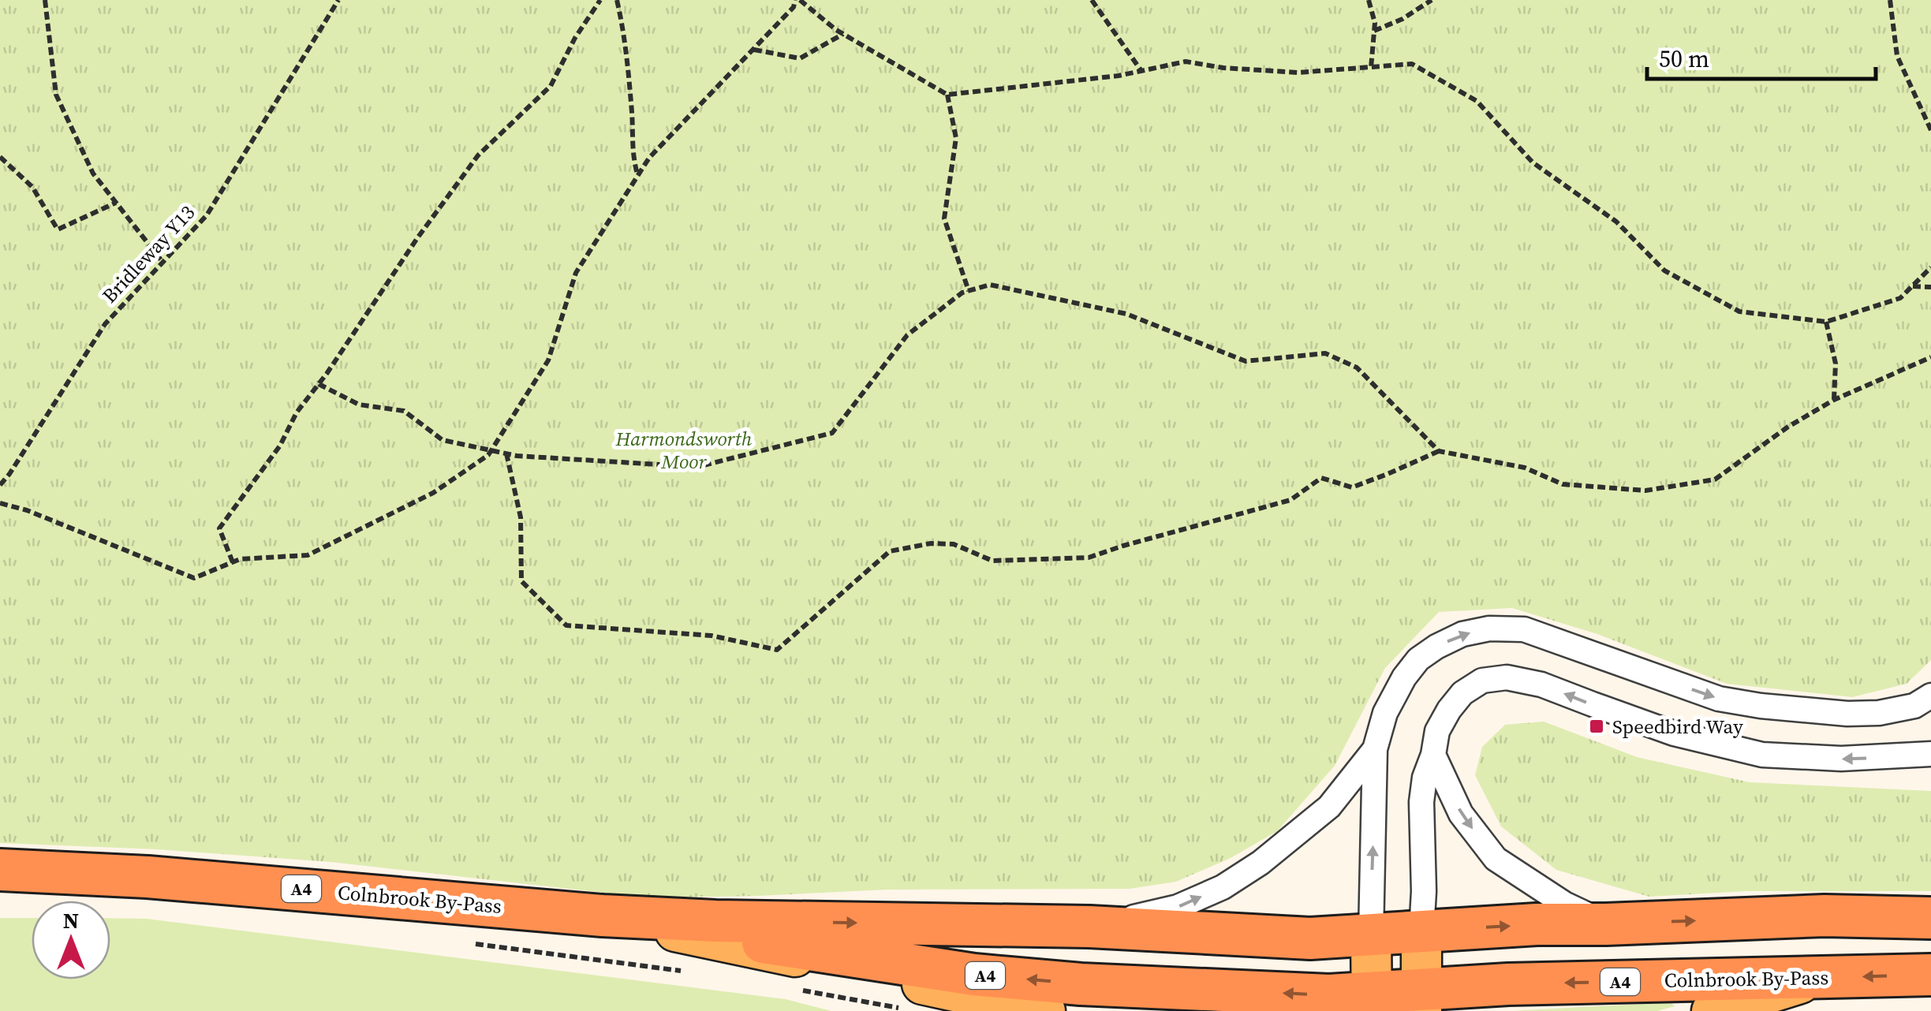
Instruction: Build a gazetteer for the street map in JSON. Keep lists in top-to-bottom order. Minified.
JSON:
{"streets":{"highway":["A4","Colnbrook By-Pass"],"path":["Bridleway Y13"]},"crossings":[["A4","Colnbrook By-Pass"]],"parks":["Harmondsworth Moor"],"places":{"transit":["Speedbird Way"]},"scale_bar":"50 m","north":"top"}
